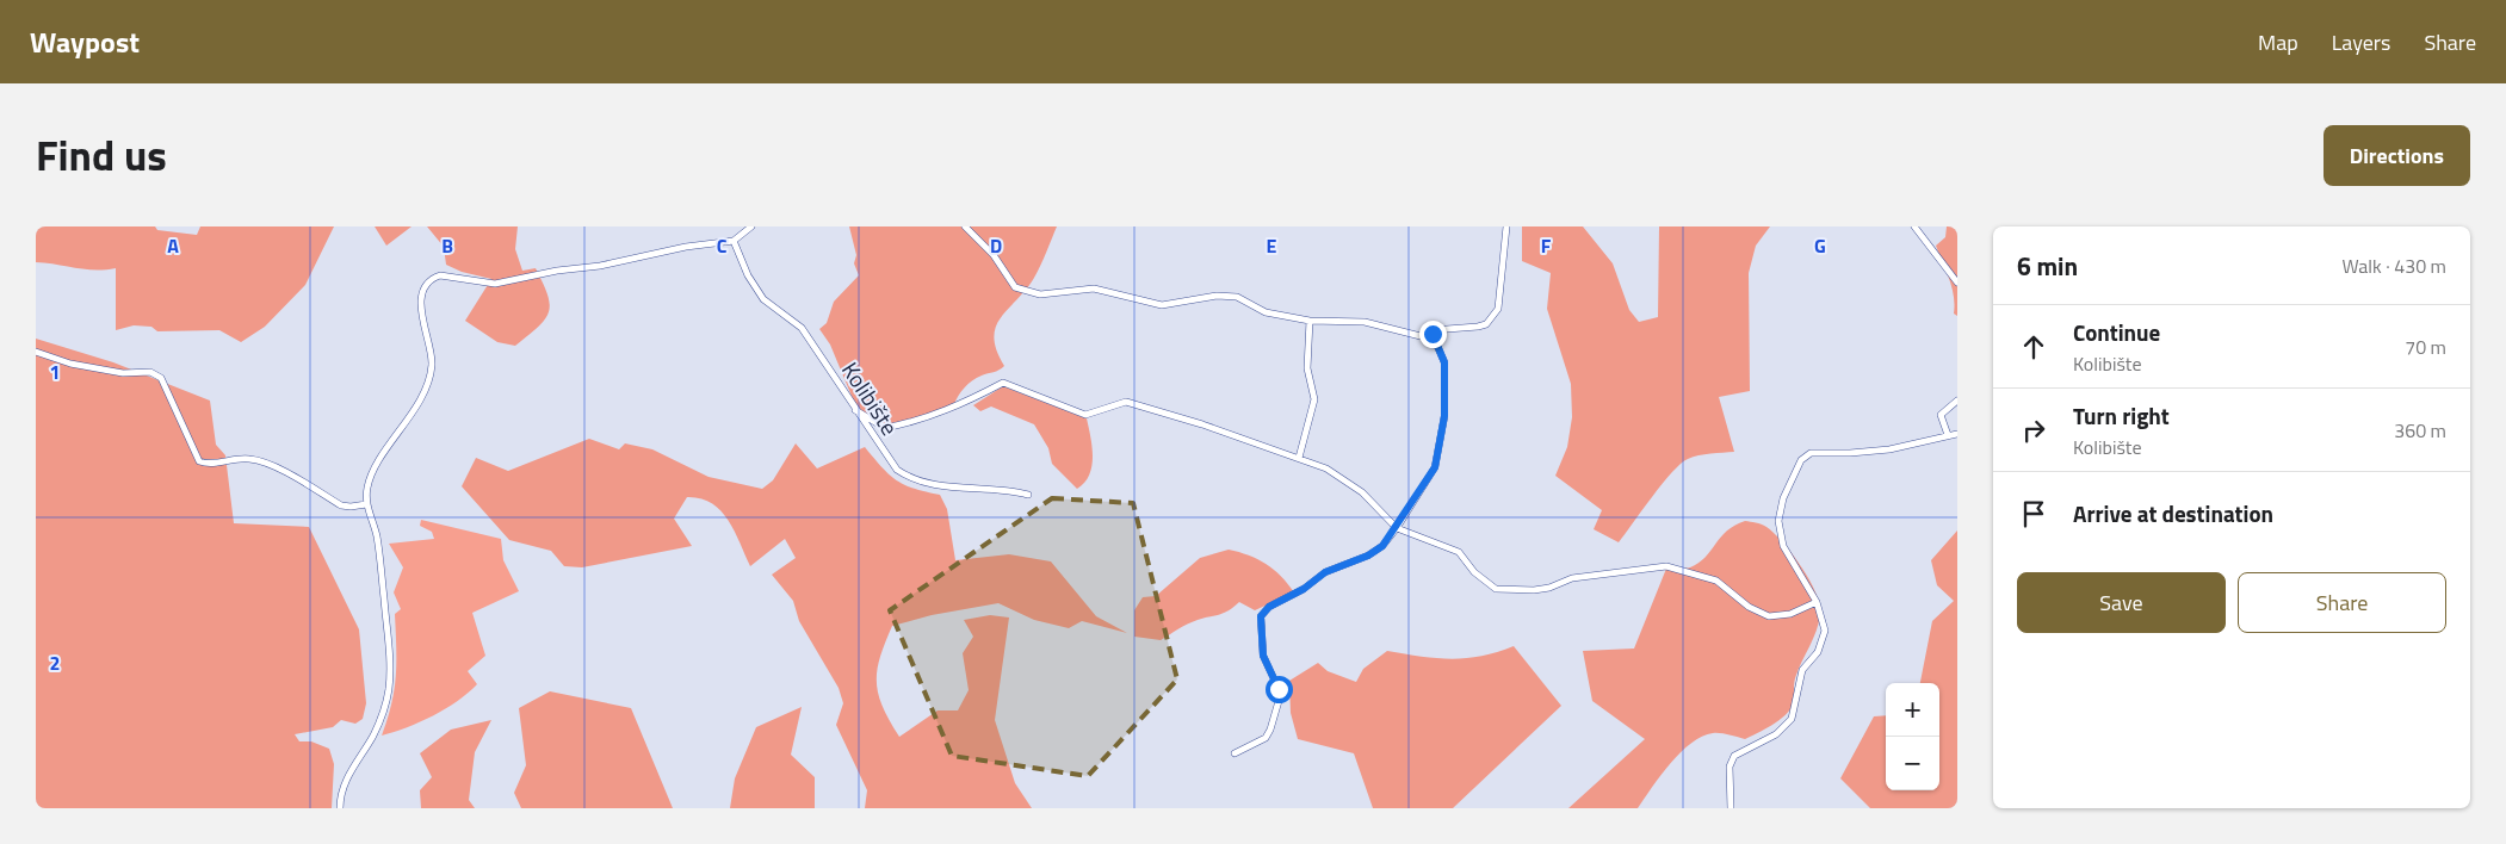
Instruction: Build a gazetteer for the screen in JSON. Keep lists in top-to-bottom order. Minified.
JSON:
{"streets":{"street":["Kolibište"]},"page":{"header":"Waypost","nav":["Map","Layers","Share"],"title":"Find us","buttons":["Directions",["Save","Share"]],"heading":["6 min","Walk · 430 m"],"list":[["Continue","Kolibište","70 m"],["Turn right","Kolibište","360 m"],"Arrive at destination"],"map_buttons":["+","−"]},"grid":{"columns":["A","B","C","D","E","F","G"],"rows":["1","2"]}}
